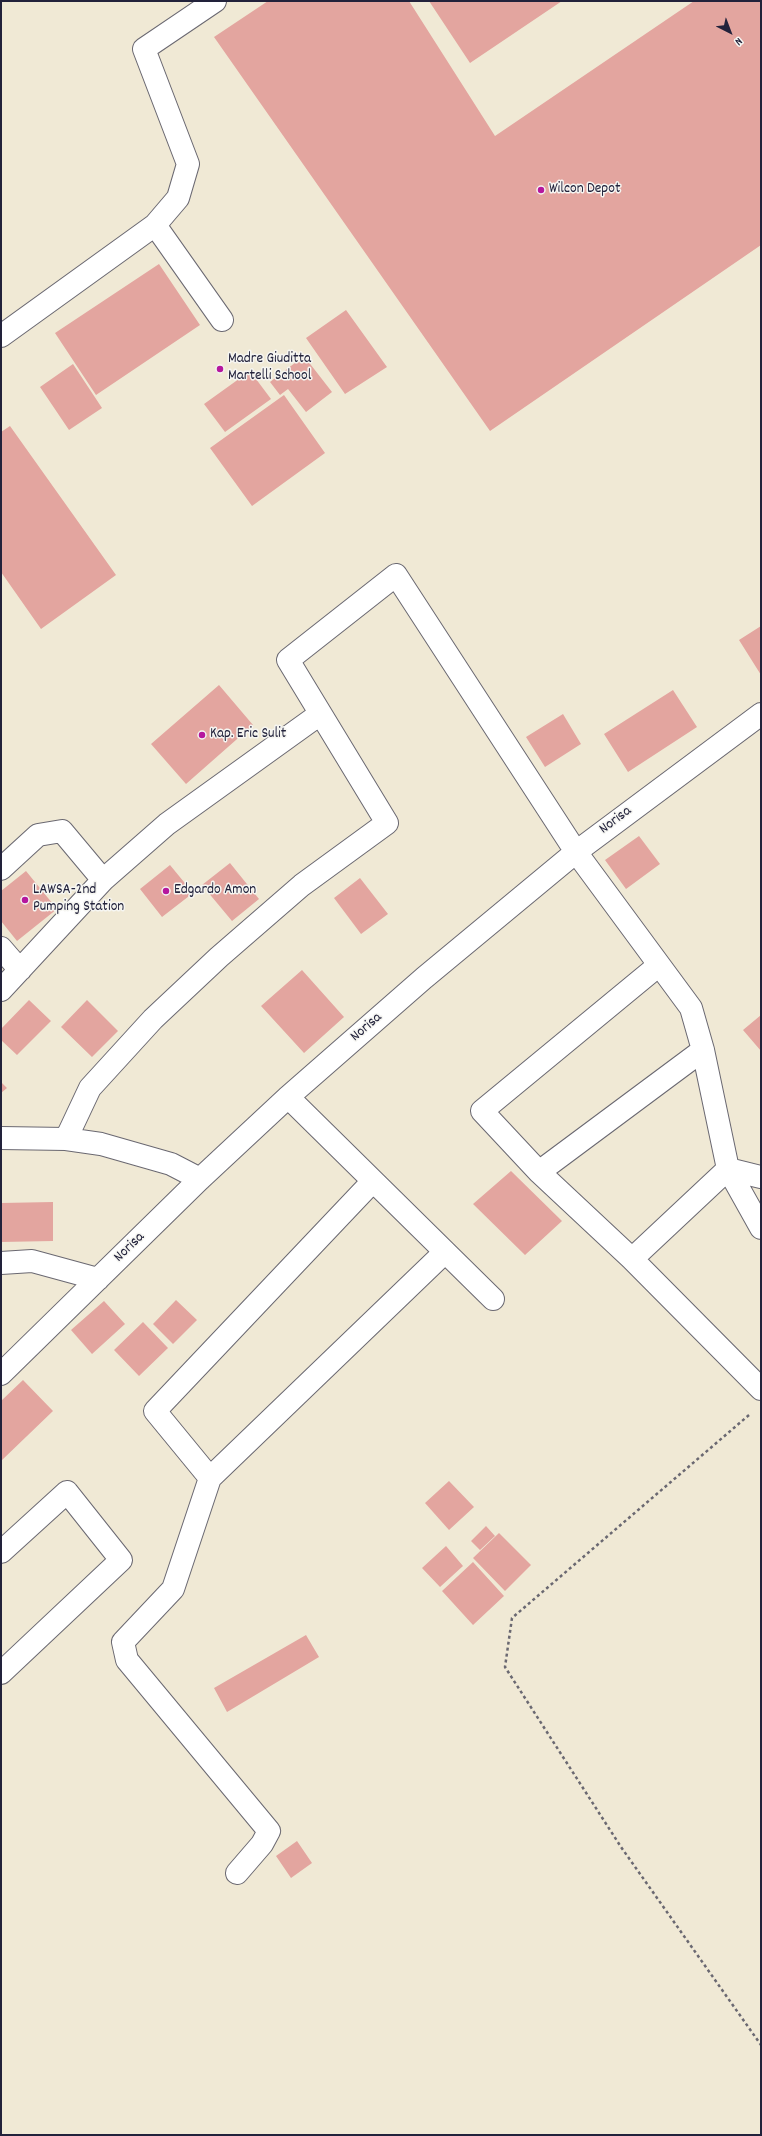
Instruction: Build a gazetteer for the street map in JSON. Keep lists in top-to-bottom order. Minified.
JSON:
{"streets":{"street":["Norisa"]},"places":["Wilcon Depot","Madre Giuditta Martelli School","Kap. Eric Sulit","Edgardo Amon","LAWSA-2nd Pumping Station"],"north":"bottom right"}
